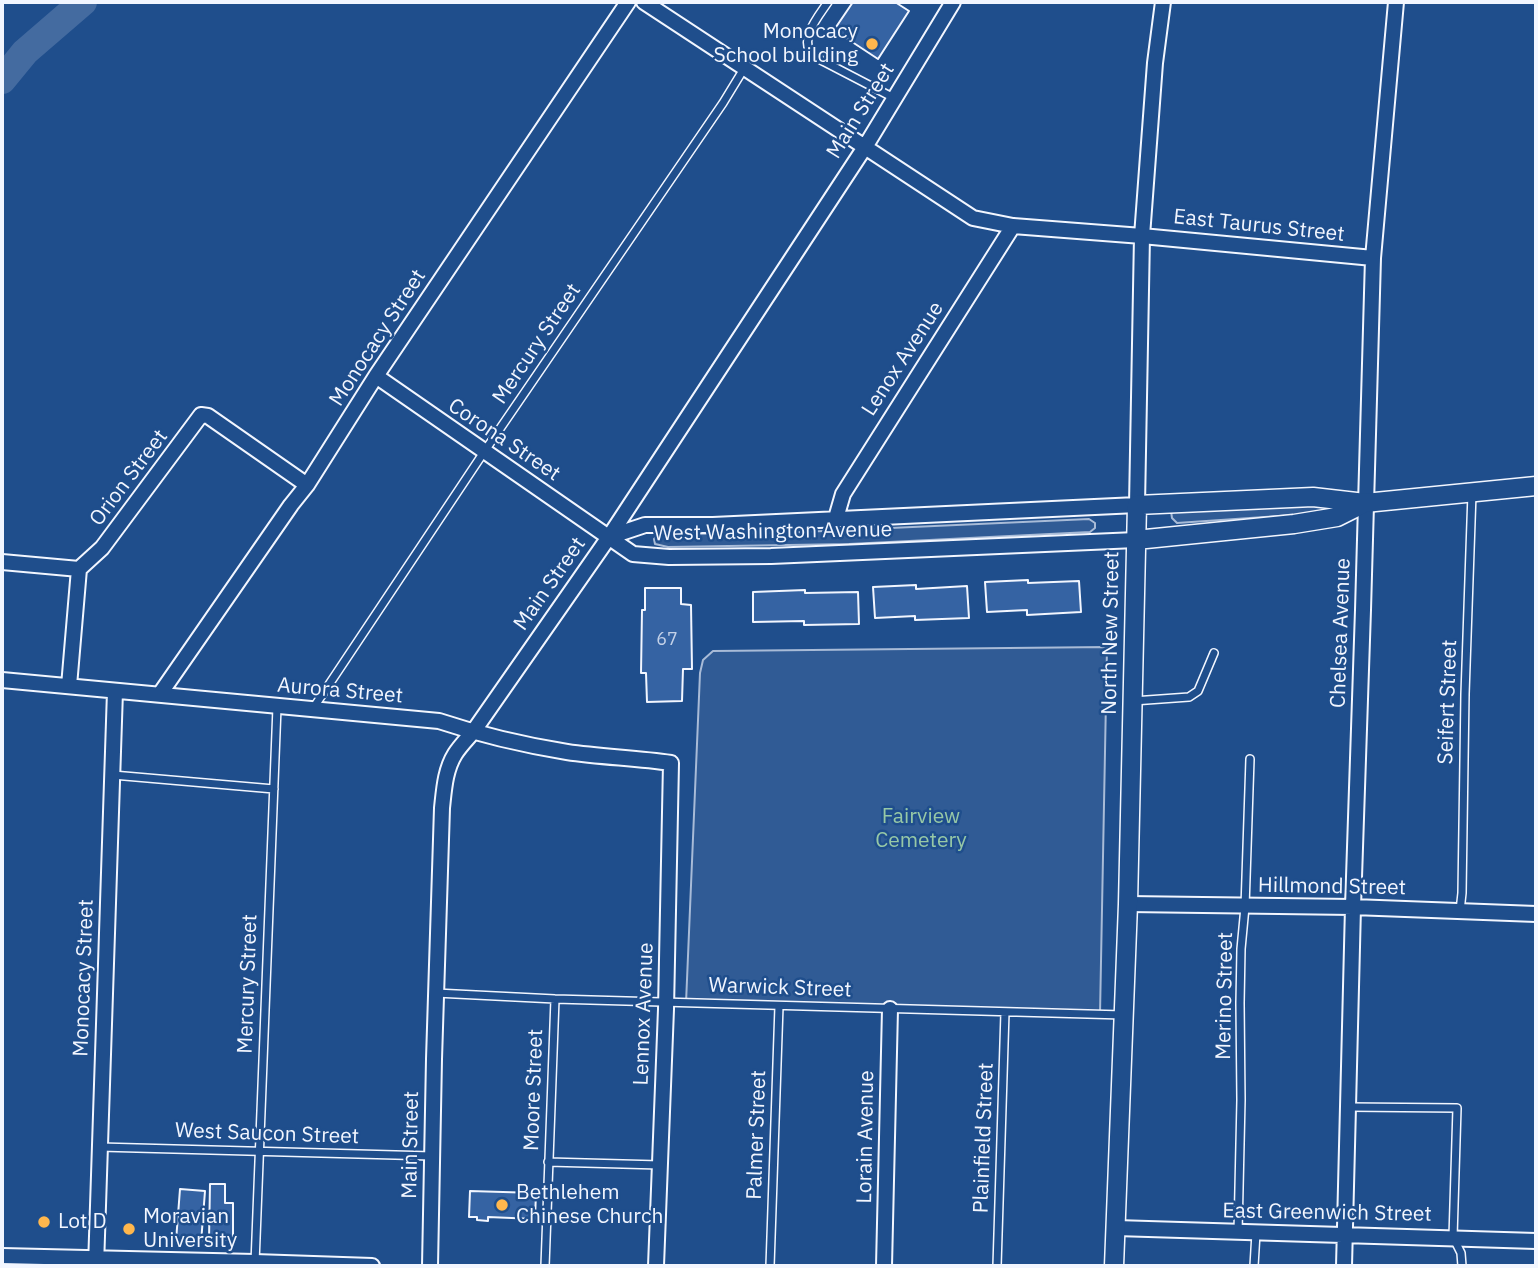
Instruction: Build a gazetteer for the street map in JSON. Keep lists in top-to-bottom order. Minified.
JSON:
{"streets":{"street":["Main Street","East Taurus Street","Monocacy Street","Lenox Avenue","Corona Street","Orion Street","West Washington Avenue","North New Street","Chelsea Avenue","Aurora Street","Hillmond Street","Lennox Avenue","Lorain Avenue","East Greenwich Street"],"lane":["Mercury Street","Seifert Street","Warwick Street","Merino Street","Moore Street","West Saucon Street","Palmer Street","Plainfield Street"]},"crossings":[["Main Street","East Taurus Street"],["Main Street","Corona Street"],["Main Street","West Washington Avenue"],["Main Street","Aurora Street"],["Main Street","Warwick Street"],["Main Street","West Saucon Street"],["East Taurus Street","Mercury Street"],["East Taurus Street","Lenox Avenue"],["East Taurus Street","North New Street"],["East Taurus Street","Chelsea Avenue"],["Monocacy Street","Corona Street"],["Monocacy Street","Orion Street"],["Monocacy Street","Aurora Street"],["Monocacy Street","West Saucon Street"],["Mercury Street","Corona Street"],["Mercury Street","Aurora Street"],["Mercury Street","West Saucon Street"],["Lenox Avenue","West Washington Avenue"],["Corona Street","West Washington Avenue"],["West Washington Avenue","North New Street"],["North New Street","Hillmond Street"],["North New Street","Warwick Street"],["North New Street","East Greenwich Street"],["Chelsea Avenue","Hillmond Street"],["Chelsea Avenue","East Greenwich Street"],["Aurora Street","Lennox Avenue"],["Seifert Street","Hillmond Street"],["Hillmond Street","Merino Street"],["Warwick Street","Lennox Avenue"],["Warwick Street","Moore Street"],["Warwick Street","Palmer Street"],["Warwick Street","Lorain Avenue"],["Warwick Street","Plainfield Street"],["Merino Street","East Greenwich Street"]],"parks":["Fairview Cemetery"],"places":["Monocacy School building","Bethlehem Chinese Church","Lot D","Moravian University"],"house_numbers":["67"]}
